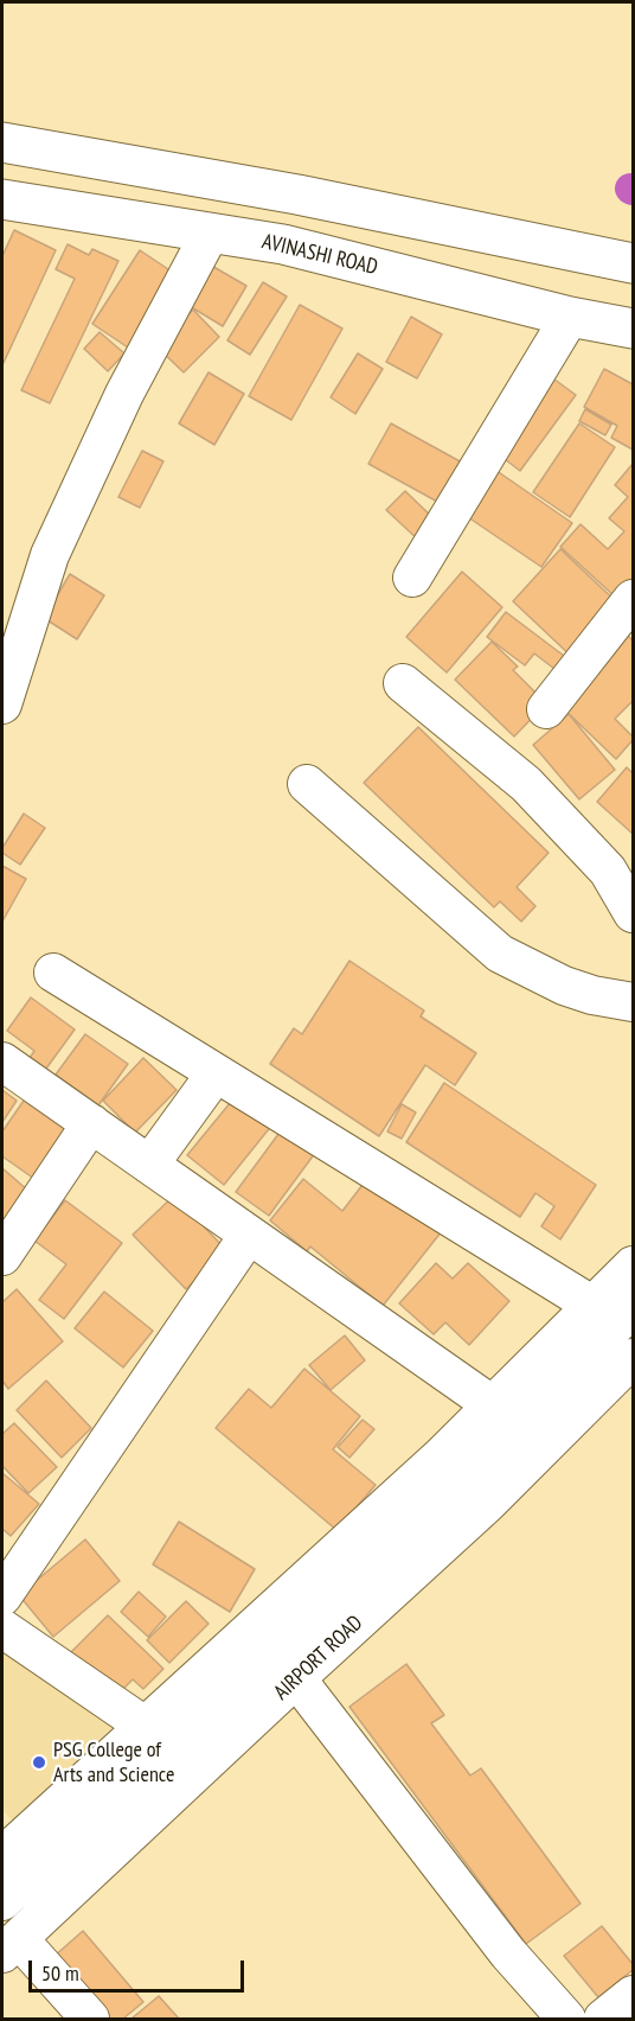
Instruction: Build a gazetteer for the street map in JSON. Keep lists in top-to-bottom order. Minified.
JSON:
{"streets":{"main road":["AVINASHI ROAD"],"street":["AIRPORT ROAD"]},"places":["PSG College of Arts and Science"],"scale_bar":"50 m"}
